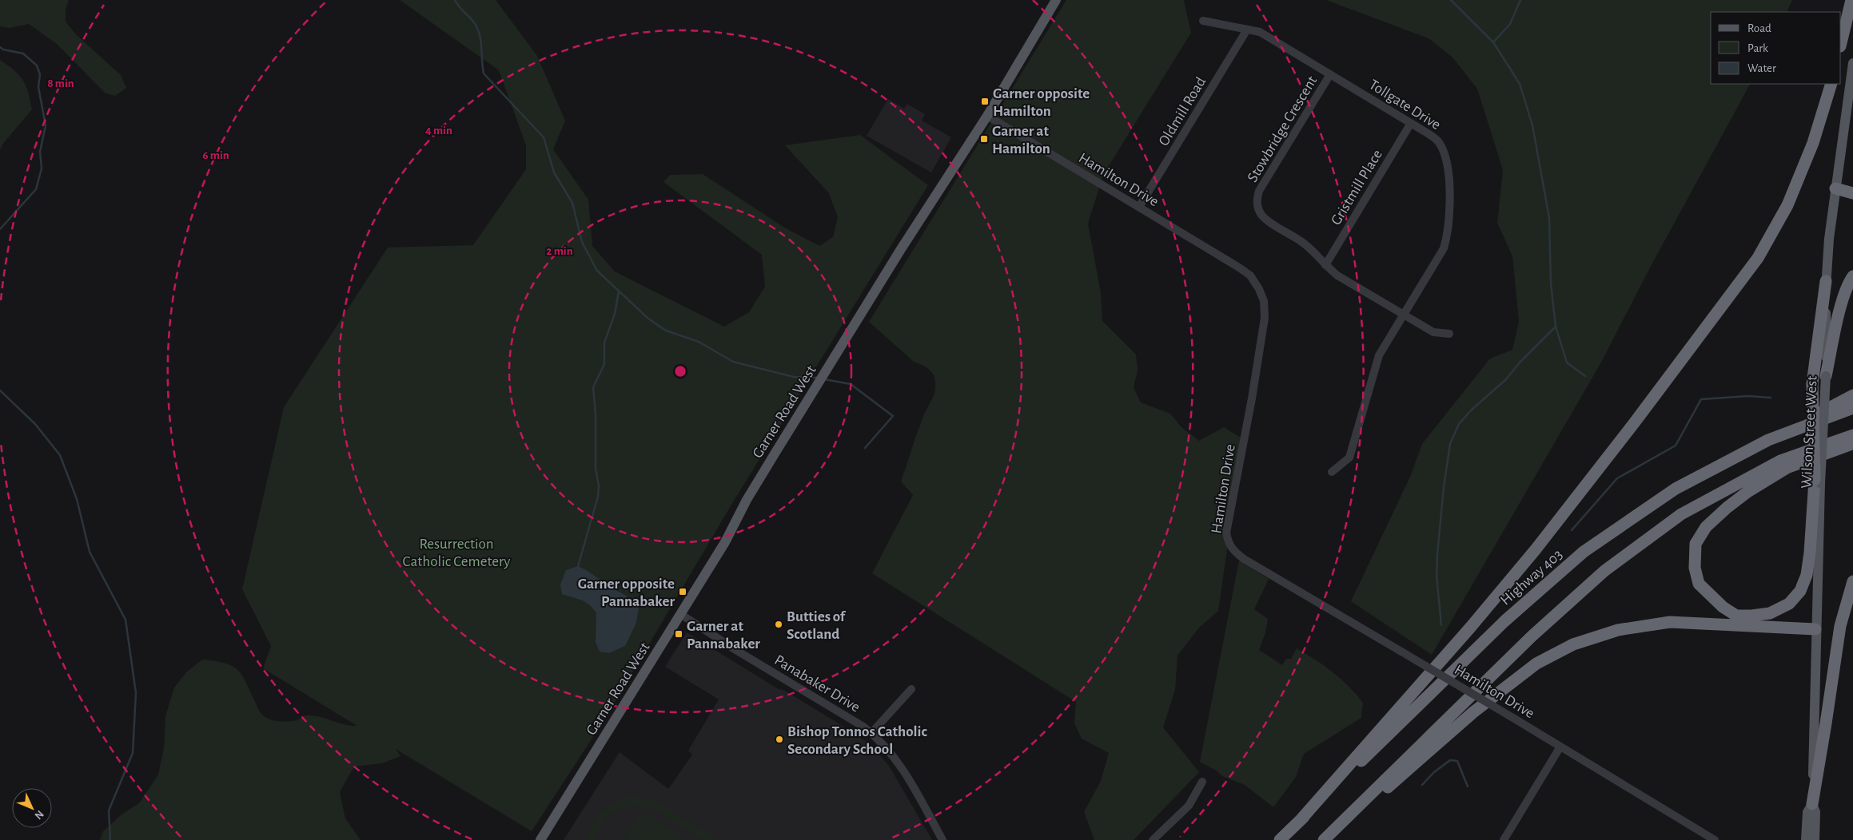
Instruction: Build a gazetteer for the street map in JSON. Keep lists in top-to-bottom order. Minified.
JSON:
{"streets":{"highway":["Highway 403"],"main road":["Garner Road West","Wilson Street West"],"street":["Tollgate Drive","Oldmill Road","Stowbridge Crescent","Hamilton Drive","Gristmill Place","Panabaker Drive"]},"crossings":[["Tollgate Drive","Oldmill Road"],["Tollgate Drive","Stowbridge Crescent"],["Tollgate Drive","Gristmill Place"],["Oldmill Road","Hamilton Drive"],["Stowbridge Crescent","Gristmill Place"],["Hamilton Drive","Garner Road West"],["Garner Road West","Panabaker Drive"]],"parks":["Resurrection Catholic Cemetery"],"places":{"transit":["Garner opposite Hamilton","Garner at Hamilton","Garner opposite Pannabaker","Garner at Pannabaker"],"other":["Butties of Scotland","Bishop Tonnos Catholic Secondary School"]},"legend":["Road","Park","Water"],"north":"bottom right","rings":["8 min","4 min","6 min","2 min"]}
